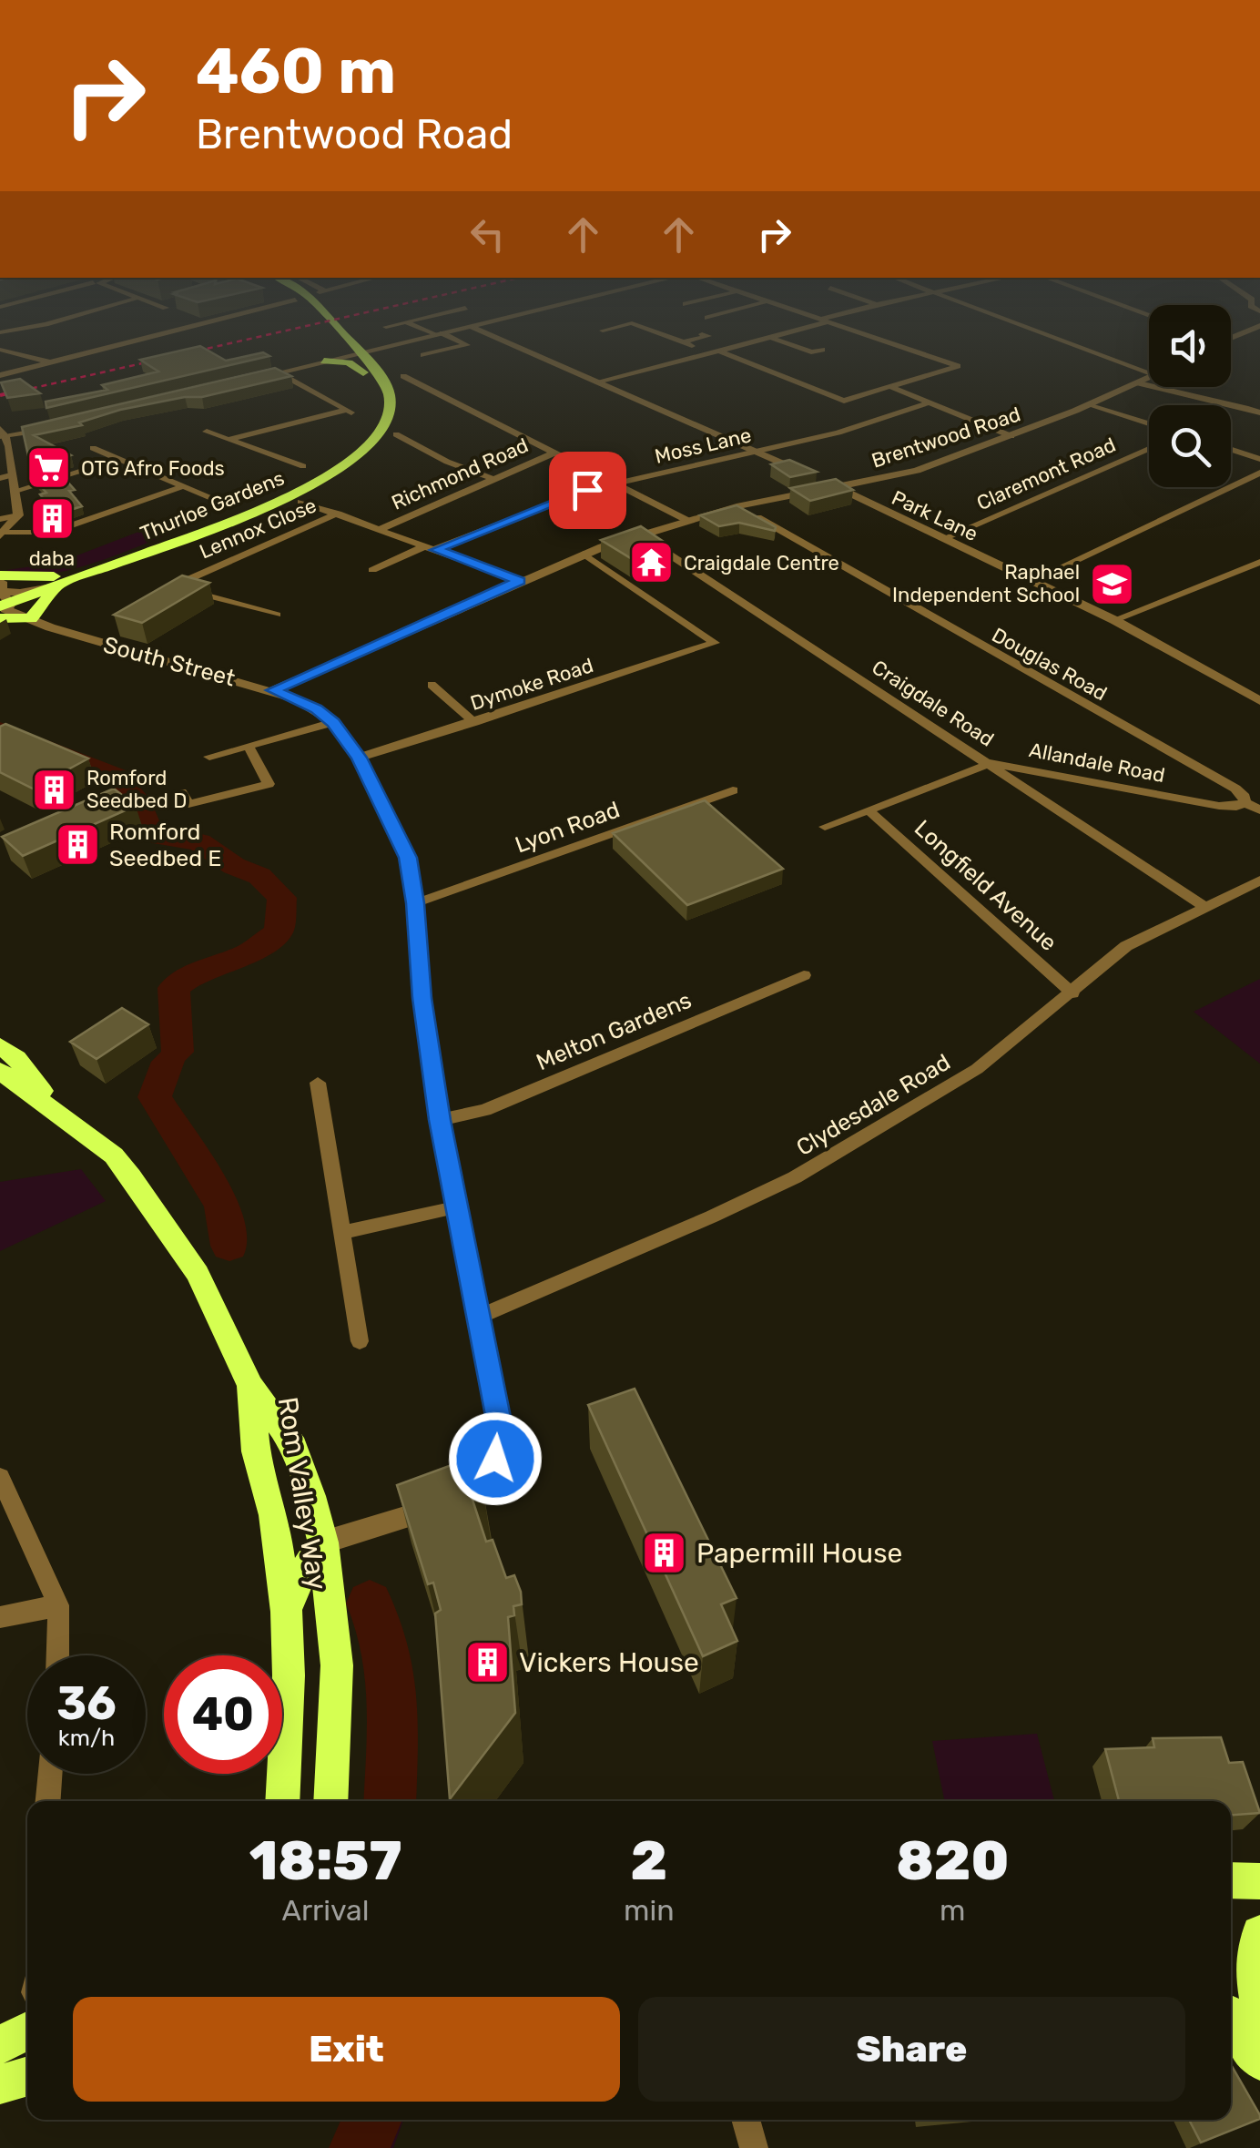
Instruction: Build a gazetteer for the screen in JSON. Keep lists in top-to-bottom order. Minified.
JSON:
{"streets":{"main road":["Thurloe Gardens","Rom Valley Way"],"street":["Brentwood Road","Moss Lane","Richmond Road","Claremont Road","Park Lane","Lennox Close","South Street","Douglas Road","Dymoke Road","Craigdale Road","Allandale Road","Lyon Road","Longfield Avenue","Melton Gardens","Clydesdale Road"]},"crossings":[["Brentwood Road","Park Lane"],["Brentwood Road","South Street"],["Brentwood Road","Douglas Road"],["Brentwood Road","Dymoke Road"],["Brentwood Road","Craigdale Road"],["Moss Lane","Park Lane"],["Claremont Road","Park Lane"],["Thurloe Gardens","South Street"],["South Street","Dymoke Road"],["South Street","Lyon Road"],["South Street","Melton Gardens"],["South Street","Clydesdale Road"],["South Street","Rom Valley Way"],["Douglas Road","Allandale Road"],["Craigdale Road","Allandale Road"],["Craigdale Road","Clydesdale Road"],["Longfield Avenue","Clydesdale Road"]],"places":{"supermarket":["OTG Afro Foods"],"building":["daba","Romford Seedbed D","Romford Seedbed E","Papermill House","Vickers House"],"temple":["Craigdale Centre"],"school or university":["Raphael Independent School"]},"page":{"turn":["460 m","Brentwood Road"],"speed":"36 km/h","limit":"40","eta":["18:57","Arrival","2","min","820","m"],"buttons":["Exit","Share"]}}
